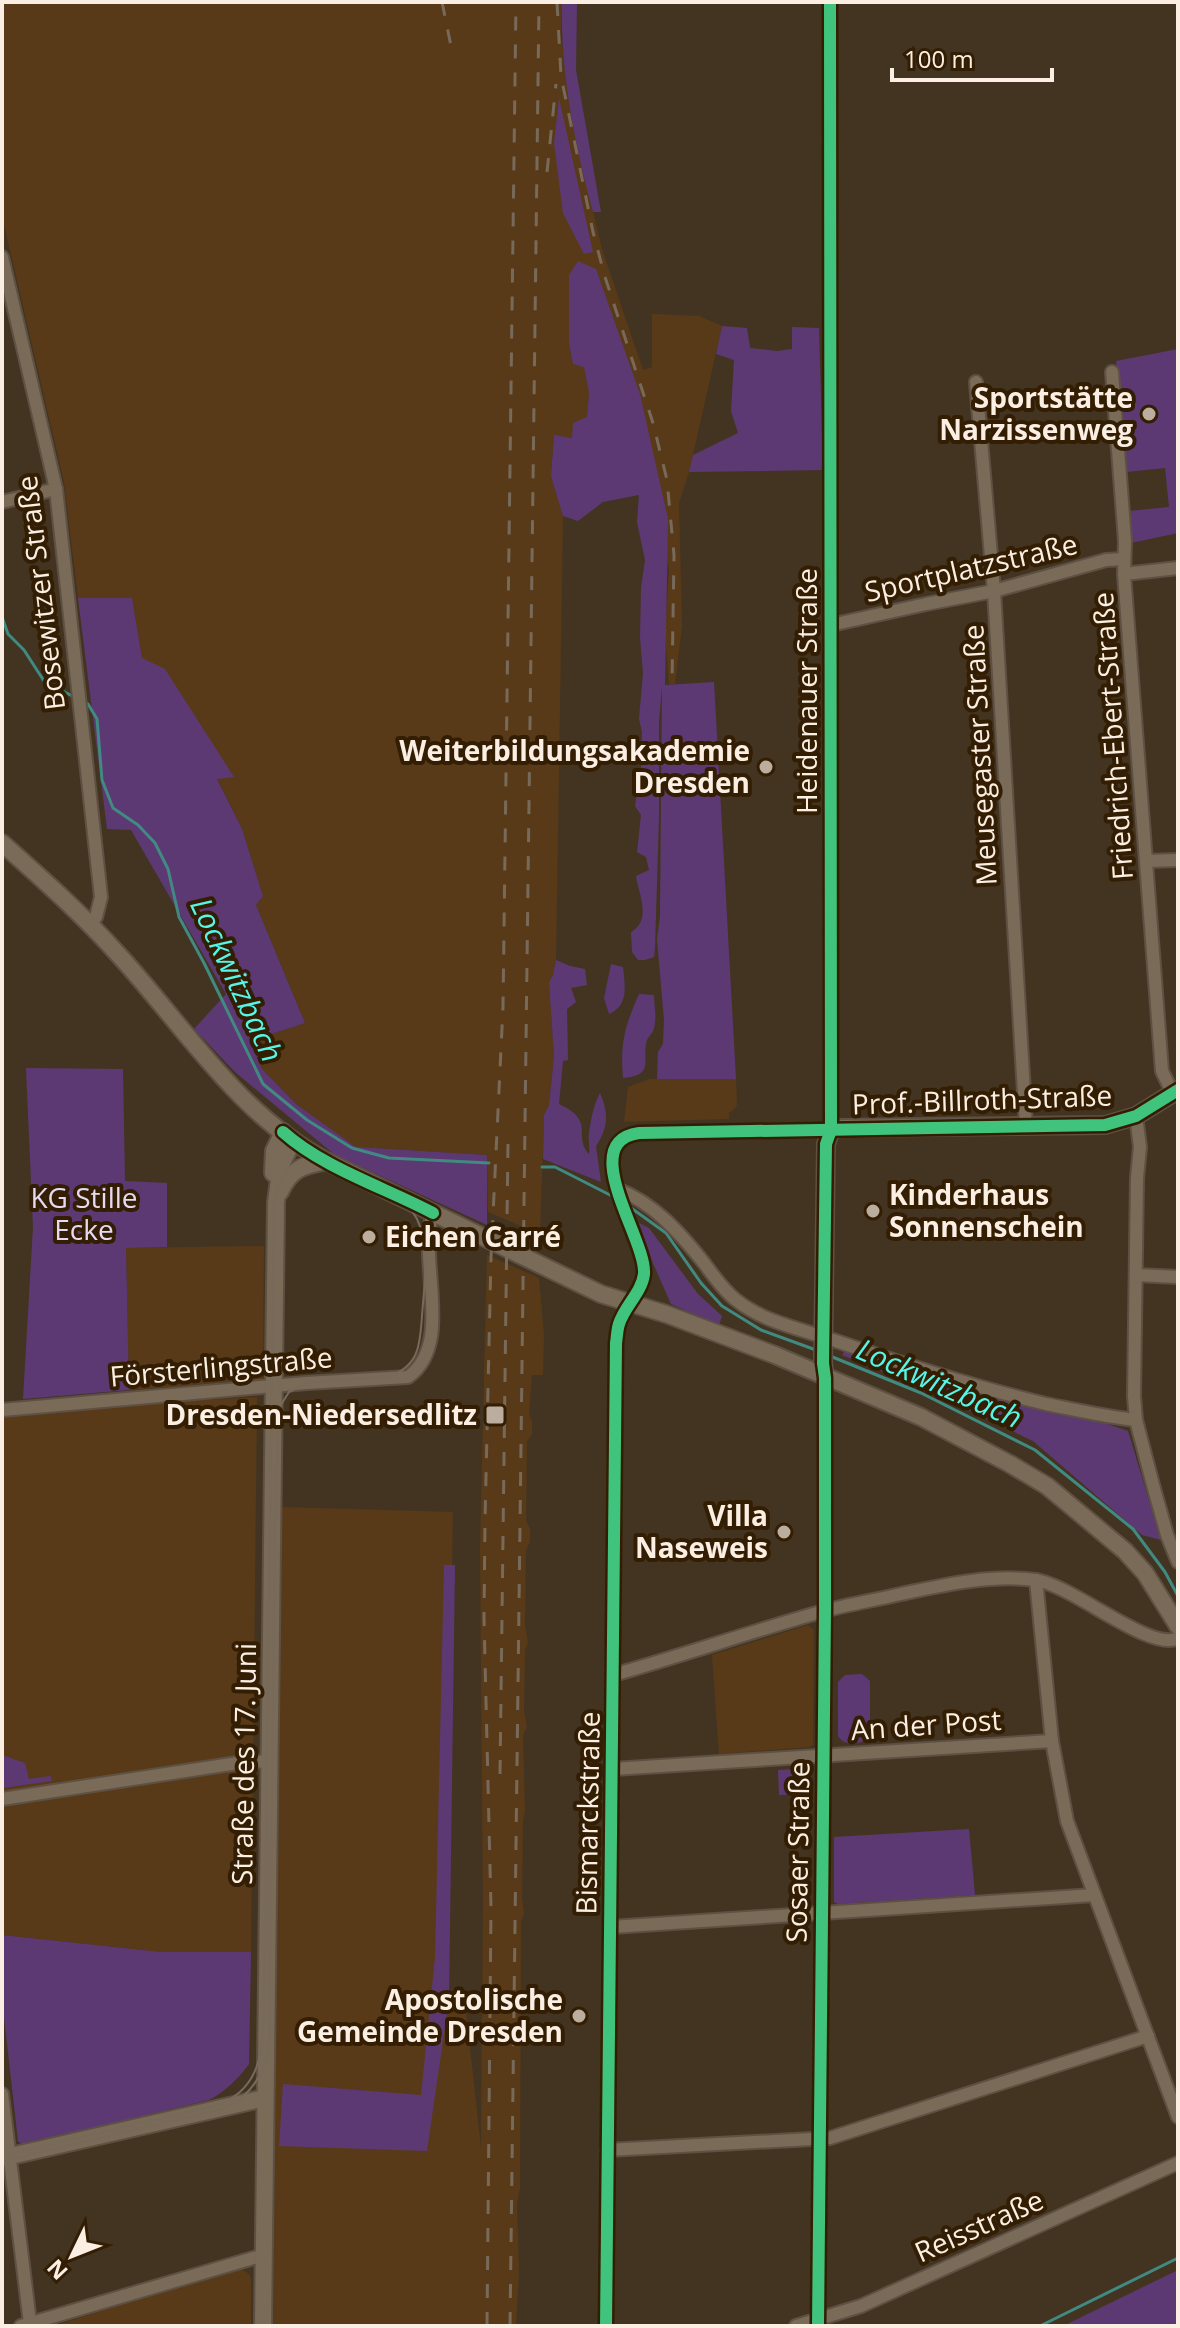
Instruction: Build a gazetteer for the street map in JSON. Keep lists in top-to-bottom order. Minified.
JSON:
{"streets":{"street":["Sportplatzstraße","Bosewitzer Straße","Heidenauer Straße","Friedrich-Ebert-Straße","Meusegaster Straße","Prof.-Billroth-Straße","Försterlingstraße","An der Post","Straße des 17. Juni","Bismarckstraße","Sosaer Straße","Reisstraße"]},"crossings":[["Sportplatzstraße","Heidenauer Straße"],["Sportplatzstraße","Friedrich-Ebert-Straße"],["Sportplatzstraße","Meusegaster Straße"],["Heidenauer Straße","Prof.-Billroth-Straße"],["Heidenauer Straße","Sosaer Straße"],["Friedrich-Ebert-Straße","Prof.-Billroth-Straße"],["Meusegaster Straße","Prof.-Billroth-Straße"],["Prof.-Billroth-Straße","Bismarckstraße"],["Försterlingstraße","Straße des 17. Juni"],["An der Post","Bismarckstraße"],["An der Post","Sosaer Straße"],["Sosaer Straße","Reisstraße"]],"water":["Lockwitzbach"],"parks":["KG Stille Ecke"],"places":{"other":["Sportstätte Narzissenweg","Weiterbildungsakademie Dresden","Kinderhaus Sonnenschein","Eichen Carré","Villa Naseweis","Apostolische Gemeinde Dresden"],"transit":["Dresden-Niedersedlitz"]},"scale_bar":"100 m","north":"bottom left"}
